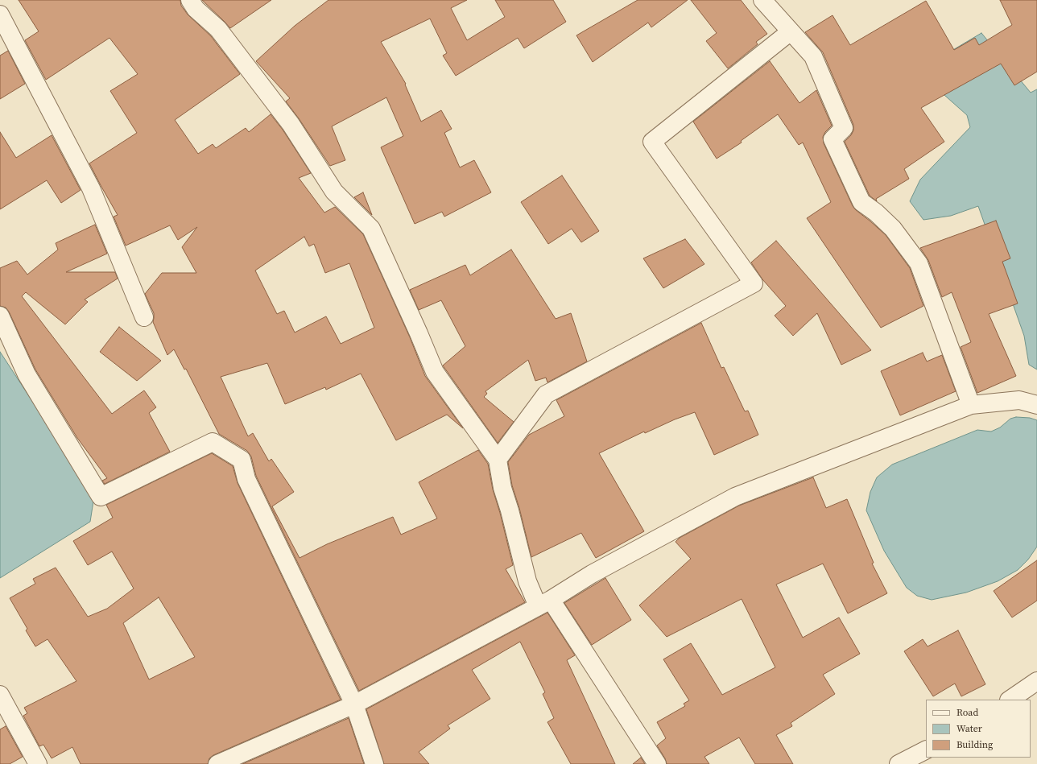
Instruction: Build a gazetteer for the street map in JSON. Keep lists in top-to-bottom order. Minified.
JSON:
{"legend":["Road","Water","Building"]}
